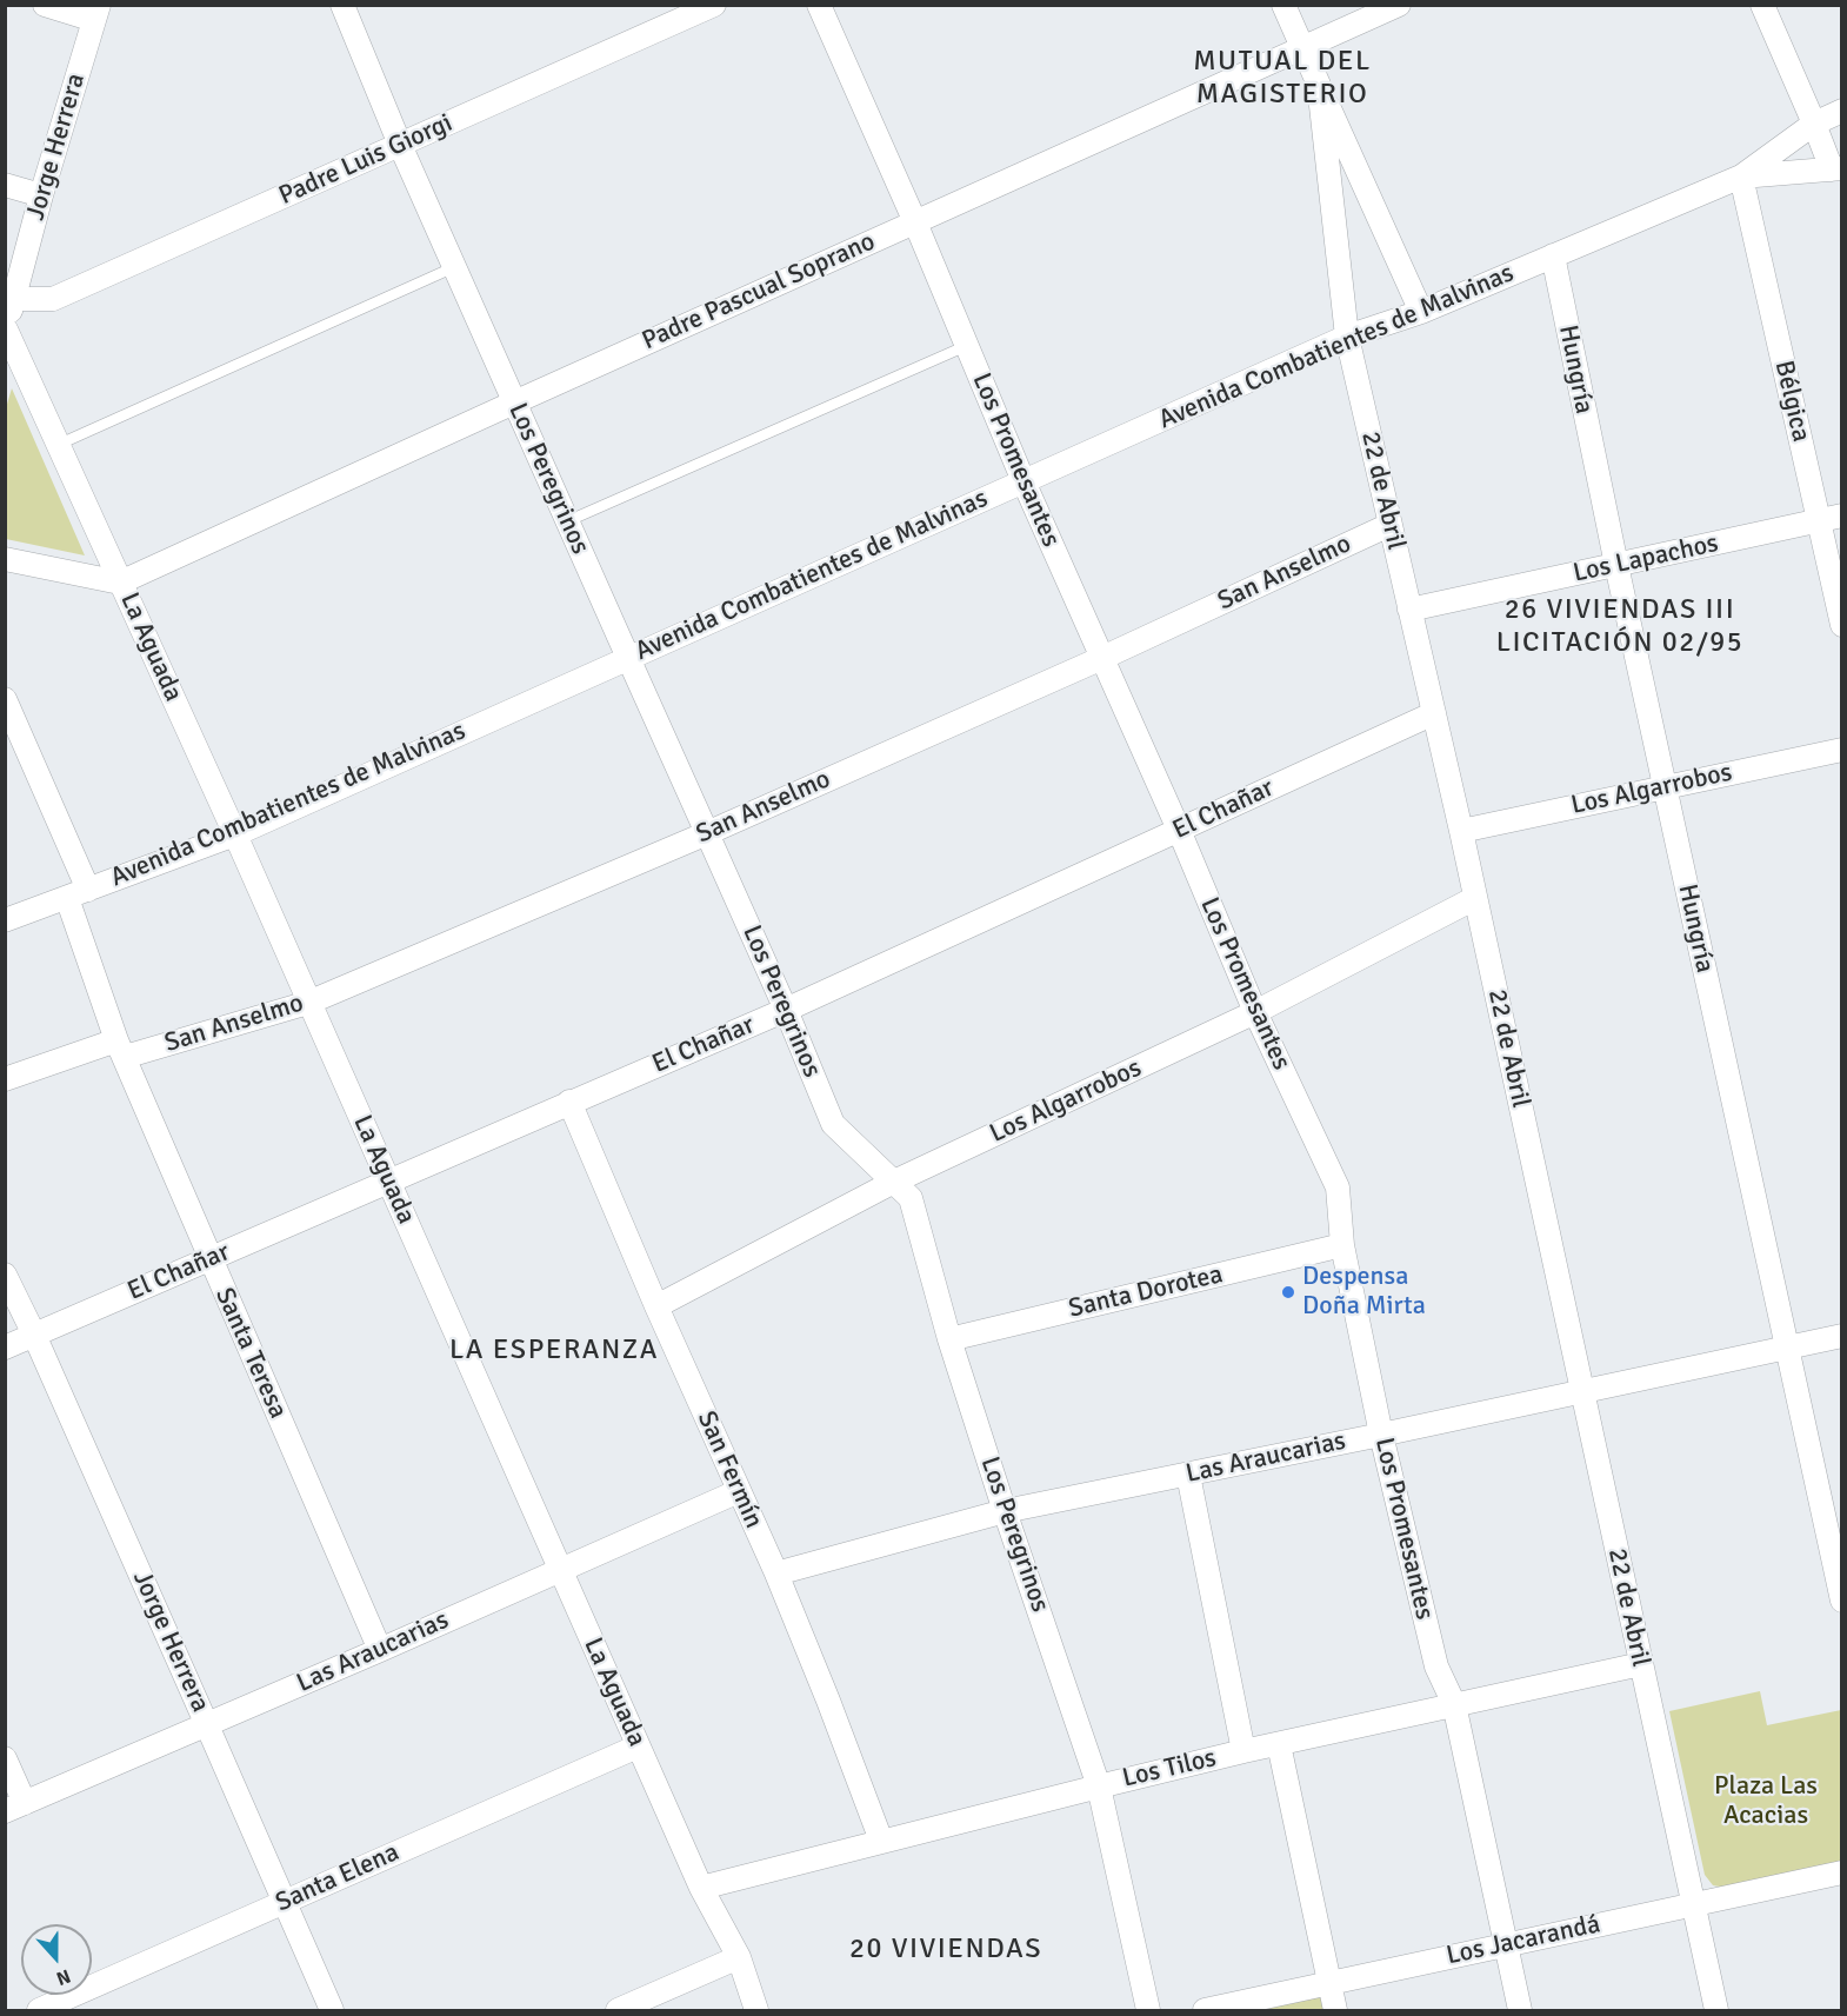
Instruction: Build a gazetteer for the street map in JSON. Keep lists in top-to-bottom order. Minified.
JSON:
{"streets":{"street":["Jorge Herrera","Padre Luis Giorgi","Padre Pascual Soprano","Avenida Combatientes de Malvinas","Hungría","Bélgica","Los Promesantes","Los Peregrinos","22 de Abril","Los Lapachos","San Anselmo","La Aguada","Los Algarrobos","El Chañar","Santa Dorotea","Santa Teresa","Las Araucarias","San Fermín","Los Tilos","Santa Elena","Los Jacarandá"]},"crossings":[["Jorge Herrera","Padre Luis Giorgi"],["Jorge Herrera","La Aguada"],["Jorge Herrera","El Chañar"],["Jorge Herrera","Las Araucarias"],["Jorge Herrera","Santa Elena"],["Padre Luis Giorgi","Los Peregrinos"],["Padre Pascual Soprano","Los Promesantes"],["Padre Pascual Soprano","Los Peregrinos"],["Padre Pascual Soprano","22 de Abril"],["Padre Pascual Soprano","La Aguada"],["Avenida Combatientes de Malvinas","Hungría"],["Avenida Combatientes de Malvinas","Bélgica"],["Avenida Combatientes de Malvinas","Los Promesantes"],["Avenida Combatientes de Malvinas","Los Peregrinos"],["Avenida Combatientes de Malvinas","22 de Abril"],["Avenida Combatientes de Malvinas","La Aguada"],["Avenida Combatientes de Malvinas","Santa Teresa"],["Hungría","Los Lapachos"],["Hungría","Los Algarrobos"],["Hungría","Las Araucarias"],["Bélgica","Los Lapachos"],["Los Promesantes","San Anselmo"],["Los Promesantes","Los Algarrobos"],["Los Promesantes","El Chañar"],["Los Promesantes","Santa Dorotea"],["Los Promesantes","Las Araucarias"],["Los Promesantes","Los Tilos"],["Los Promesantes","Los Jacarandá"],["Los Peregrinos","San Anselmo"],["Los Peregrinos","Los Algarrobos"],["Los Peregrinos","El Chañar"],["Los Peregrinos","Santa Dorotea"],["Los Peregrinos","Las Araucarias"],["Los Peregrinos","Los Tilos"],["22 de Abril","Los Lapachos"],["22 de Abril","San Anselmo"],["22 de Abril","Los Algarrobos"],["22 de Abril","El Chañar"],["22 de Abril","Las Araucarias"],["22 de Abril","Los Tilos"],["22 de Abril","Los Jacarandá"],["San Anselmo","La Aguada"],["San Anselmo","Santa Teresa"],["La Aguada","El Chañar"],["La Aguada","Las Araucarias"],["La Aguada","Los Tilos"],["La Aguada","Santa Elena"],["Los Algarrobos","San Fermín"],["El Chañar","Santa Teresa"],["El Chañar","San Fermín"],["Santa Teresa","Las Araucarias"],["Las Araucarias","San Fermín"],["San Fermín","Los Tilos"]],"districts":["MUTUAL DEL MAGISTERIO","26 VIVIENDAS III LICITACIÓN 02/95","LA ESPERANZA","20 VIVIENDAS"],"parks":["Plaza Las Acacias"],"places":["Despensa Doña Mirta"],"north":"bottom"}
